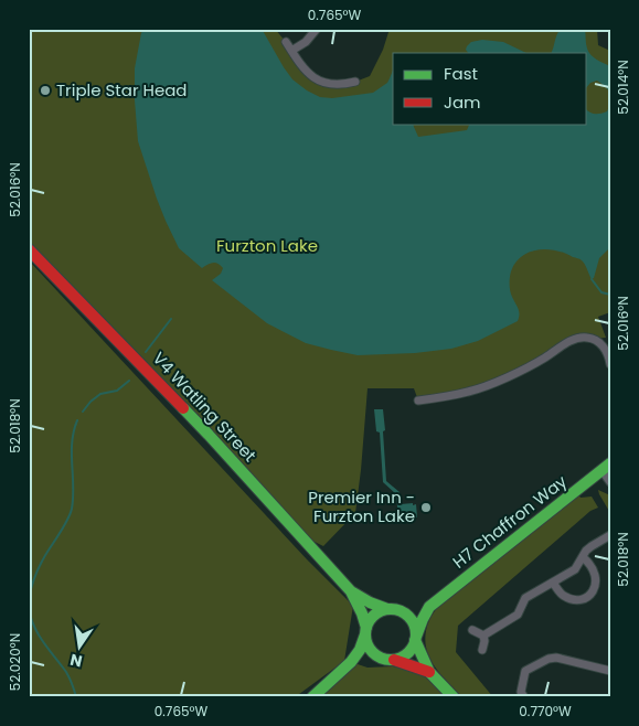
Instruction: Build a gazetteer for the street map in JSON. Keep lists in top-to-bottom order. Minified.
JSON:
{"streets":{"street":["V4 Watling Street","H7 Chaffron Way"]},"crossings":[["V4 Watling Street","H7 Chaffron Way"]],"parks":["Furzton Lake"],"places":["Triple Star Head","Premier Inn - Furzton Lake"],"legend":["Fast","Jam"],"north":"bottom","coordinates":["0.765°W","52.014°N","52.016°N","52.018°N","52.020°N","0.770°W"]}
